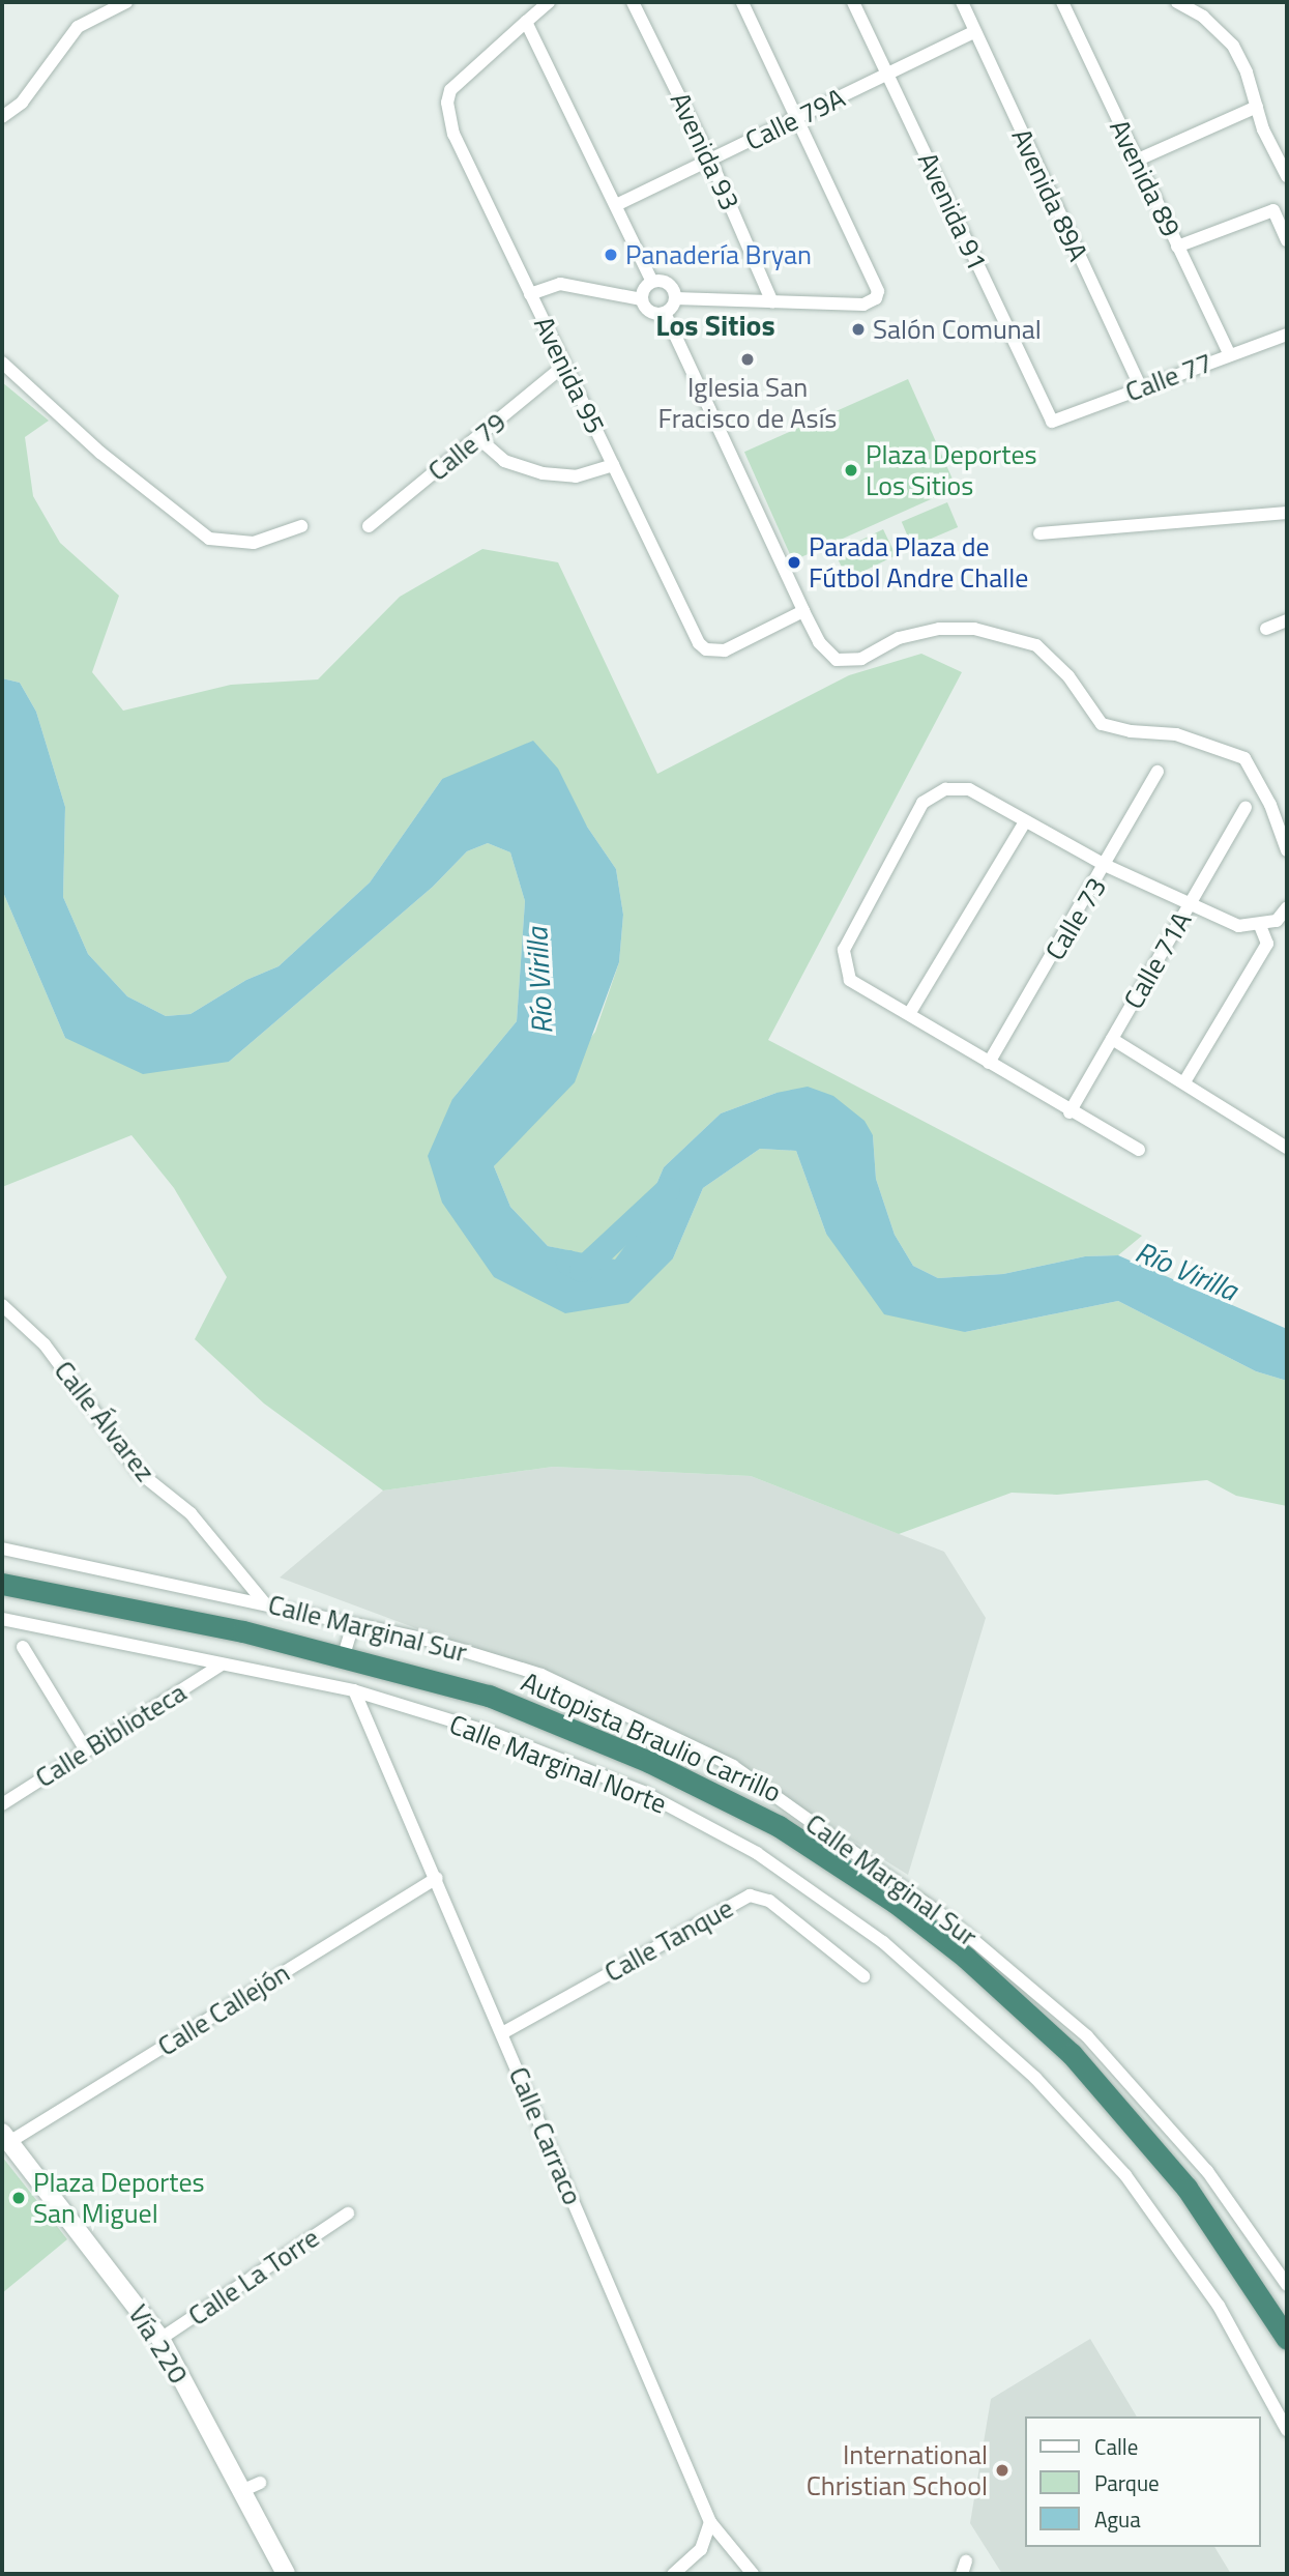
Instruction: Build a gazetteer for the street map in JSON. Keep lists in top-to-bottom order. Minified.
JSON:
{"streets":{"highway":["Autopista Braulio Carrillo"],"main road":["Vía 220"],"street":["Calle 79A","Avenida 93","Avenida 89","Avenida 89A","Avenida 91","Avenida 95","Calle 77","Calle 79","Calle 73","Calle 71A","Calle Álvarez","Calle Marginal Sur","Calle Biblioteca","Calle Marginal Norte","Calle Tanque","Calle Callejón","Calle Carraco","Calle La Torre"]},"crossings":[["Calle 79A","Avenida 93"],["Calle 79A","Avenida 89A"],["Calle 79A","Avenida 91"],["Avenida 89","Calle 77"],["Avenida 89A","Calle 77"],["Avenida 91","Calle 77"],["Avenida 95","Calle 79"],["Calle Álvarez","Calle Marginal Sur"],["Calle Marginal Sur","Autopista Braulio Carrillo"],["Calle Biblioteca","Calle Marginal Norte"],["Calle Marginal Norte","Calle Carraco"],["Calle Tanque","Calle Carraco"],["Calle Callejón","Calle Carraco"],["Calle Callejón","Vía 220"],["Calle La Torre","Vía 220"]],"districts":["Los Sitios"],"water":["Río Virilla"],"places":["Panadería Bryan","Salón Comunal","Iglesia San Fracisco de Asís","Plaza Deportes Los Sitios","Parada Plaza de Fútbol Andre Challe","Plaza Deportes San Miguel","International Christian School"],"legend":["Calle","Parque","Agua"]}
